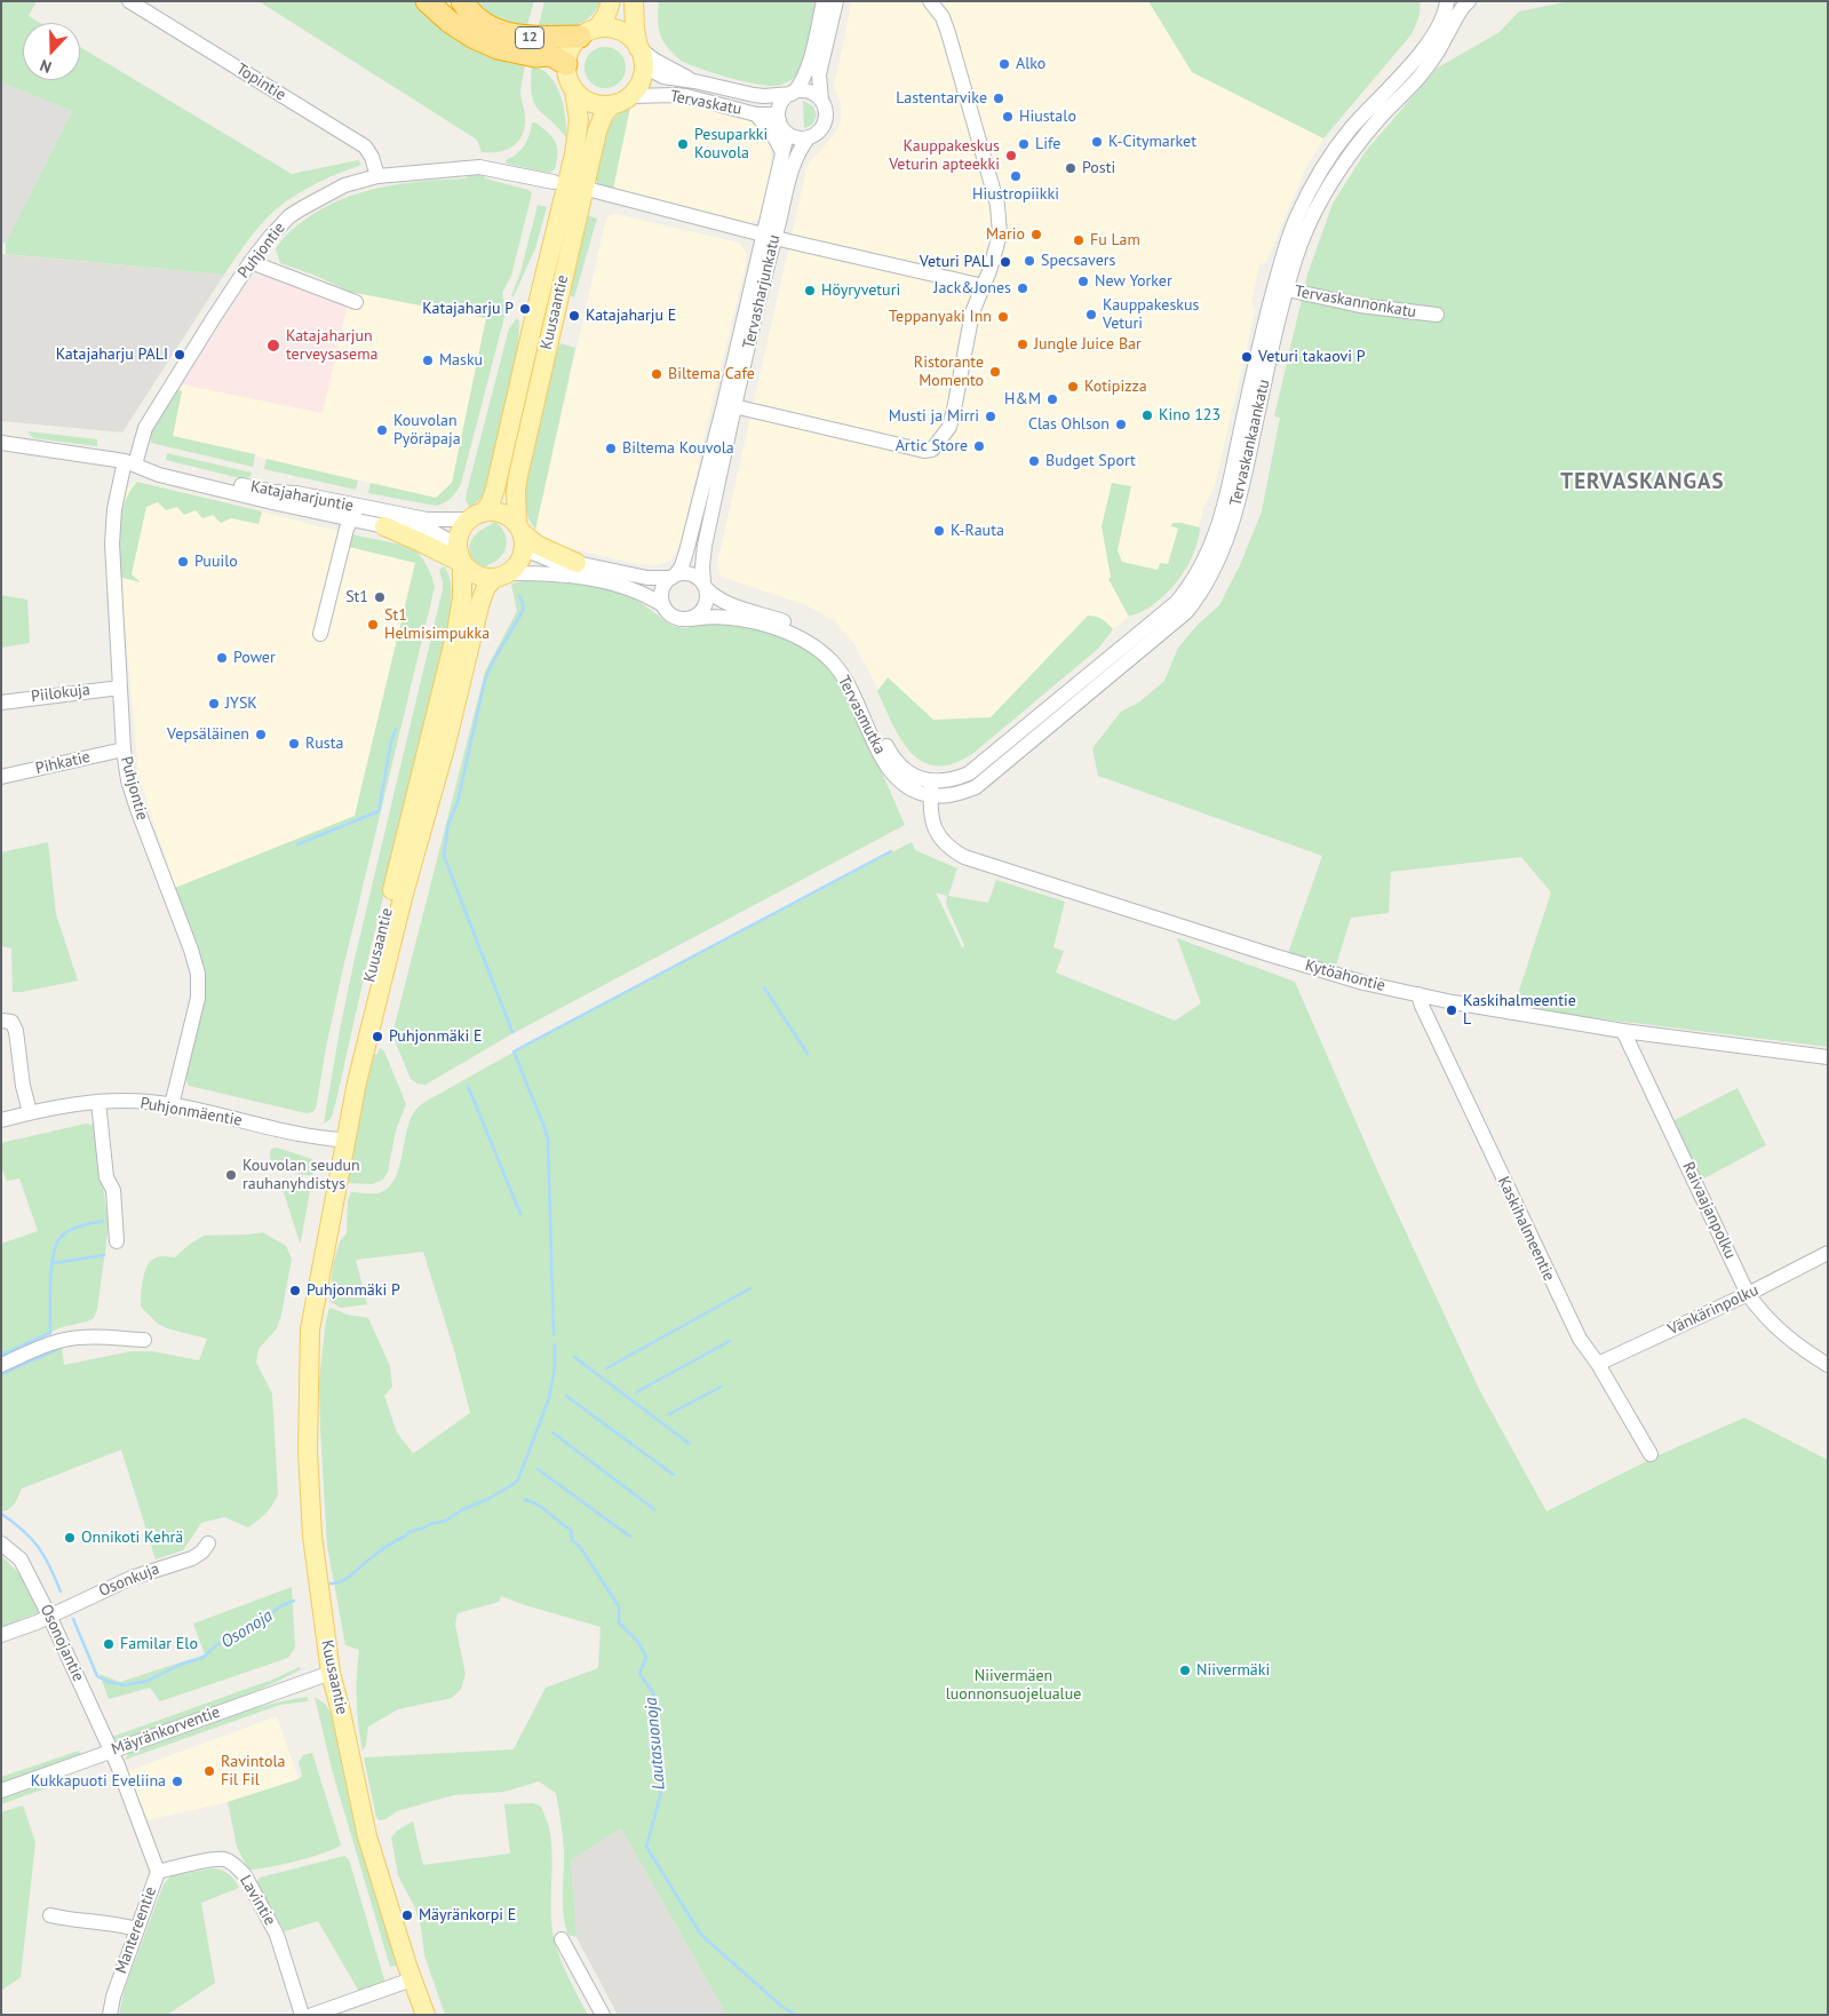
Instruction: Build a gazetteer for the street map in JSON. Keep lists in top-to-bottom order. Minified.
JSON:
{"streets":{"highway":["12"],"main road":["Kuusaantie"],"street":["Topintie","Tervaskatu","Puhjontie","Tervasharjunkatu","Tervaskannonkatu","Tervaskankaankatu","Katajaharjuntie","Piilokuja","Tervasmutka","Pihkatie","Kytöahontie","Puhjonmäentie","Raivaajanpolku","Kaskihalmeentie","Vänkärinpolku","Osonkuja","Osonojantie","Mäyränkorventie","Lavintie","Mantereentie"]},"crossings":[["12","Tervaskatu"],["12","Kuusaantie"],["Topintie","Puhjontie"],["Tervaskatu","Tervasharjunkatu"],["Tervaskatu","Kuusaantie"],["Puhjontie","Katajaharjuntie"],["Puhjontie","Piilokuja"],["Puhjontie","Pihkatie"],["Puhjontie","Puhjonmäentie"],["Tervasharjunkatu","Tervasmutka"],["Tervaskannonkatu","Tervaskankaankatu"],["Kuusaantie","Katajaharjuntie"],["Kuusaantie","Puhjonmäentie"],["Kuusaantie","Mäyränkorventie"],["Tervaskankaankatu","Tervasmutka"],["Tervaskankaankatu","Kytöahontie"],["Tervasmutka","Kytöahontie"],["Kytöahontie","Raivaajanpolku"],["Kytöahontie","Kaskihalmeentie"],["Raivaajanpolku","Vänkärinpolku"],["Kaskihalmeentie","Vänkärinpolku"],["Osonkuja","Osonojantie"],["Osonojantie","Mäyränkorventie"],["Osonojantie","Mantereentie"],["Mäyränkorventie","Mantereentie"],["Lavintie","Mantereentie"]],"districts":["TERVASKANGAS"],"water":["Osonoja","Lautasuonoja"],"parks":["Niivermäen luonnonsuojelualue"],"places":["Alko","Lastentarvike","Hiustalo","K-Citymarket","Pesuparkki Kouvola","Life","Kauppakeskus Veturin apteekki","Posti","Hiustropiikki","Mario","Fu Lam","Specsavers","Veturi PALI","New Yorker","Jack&Jones","Höyryveturi","Katajaharju P","Kauppakeskus Veturi","Katajaharju E","Teppanyaki Inn","Jungle Juice Bar","Katajaharjun terveysasema","Katajaharju PALI","Veturi takaovi P","Masku","Ristorante Momento","Biltema Cafe","Kotipizza","H&M","Kino 123","Musti ja Mirri","Clas Ohlson","Kouvolan Pyöräpaja","Artic Store","Biltema Kouvola","Budget Sport","K-Rauta","Puuilo","St1","St1 Helmisimpukka","Power","JYSK","Vepsäläinen","Rusta","Kaskihalmeentie L","Puhjonmäki E","Kouvolan seudun rauhanyhdistys","Puhjonmäki P","Onnikoti Kehrä","Familar Elo","Niivermäki","Ravintola Fil Fil","Kukkapuoti Eveliina","Mäyränkorpi E"],"north":"bottom"}
